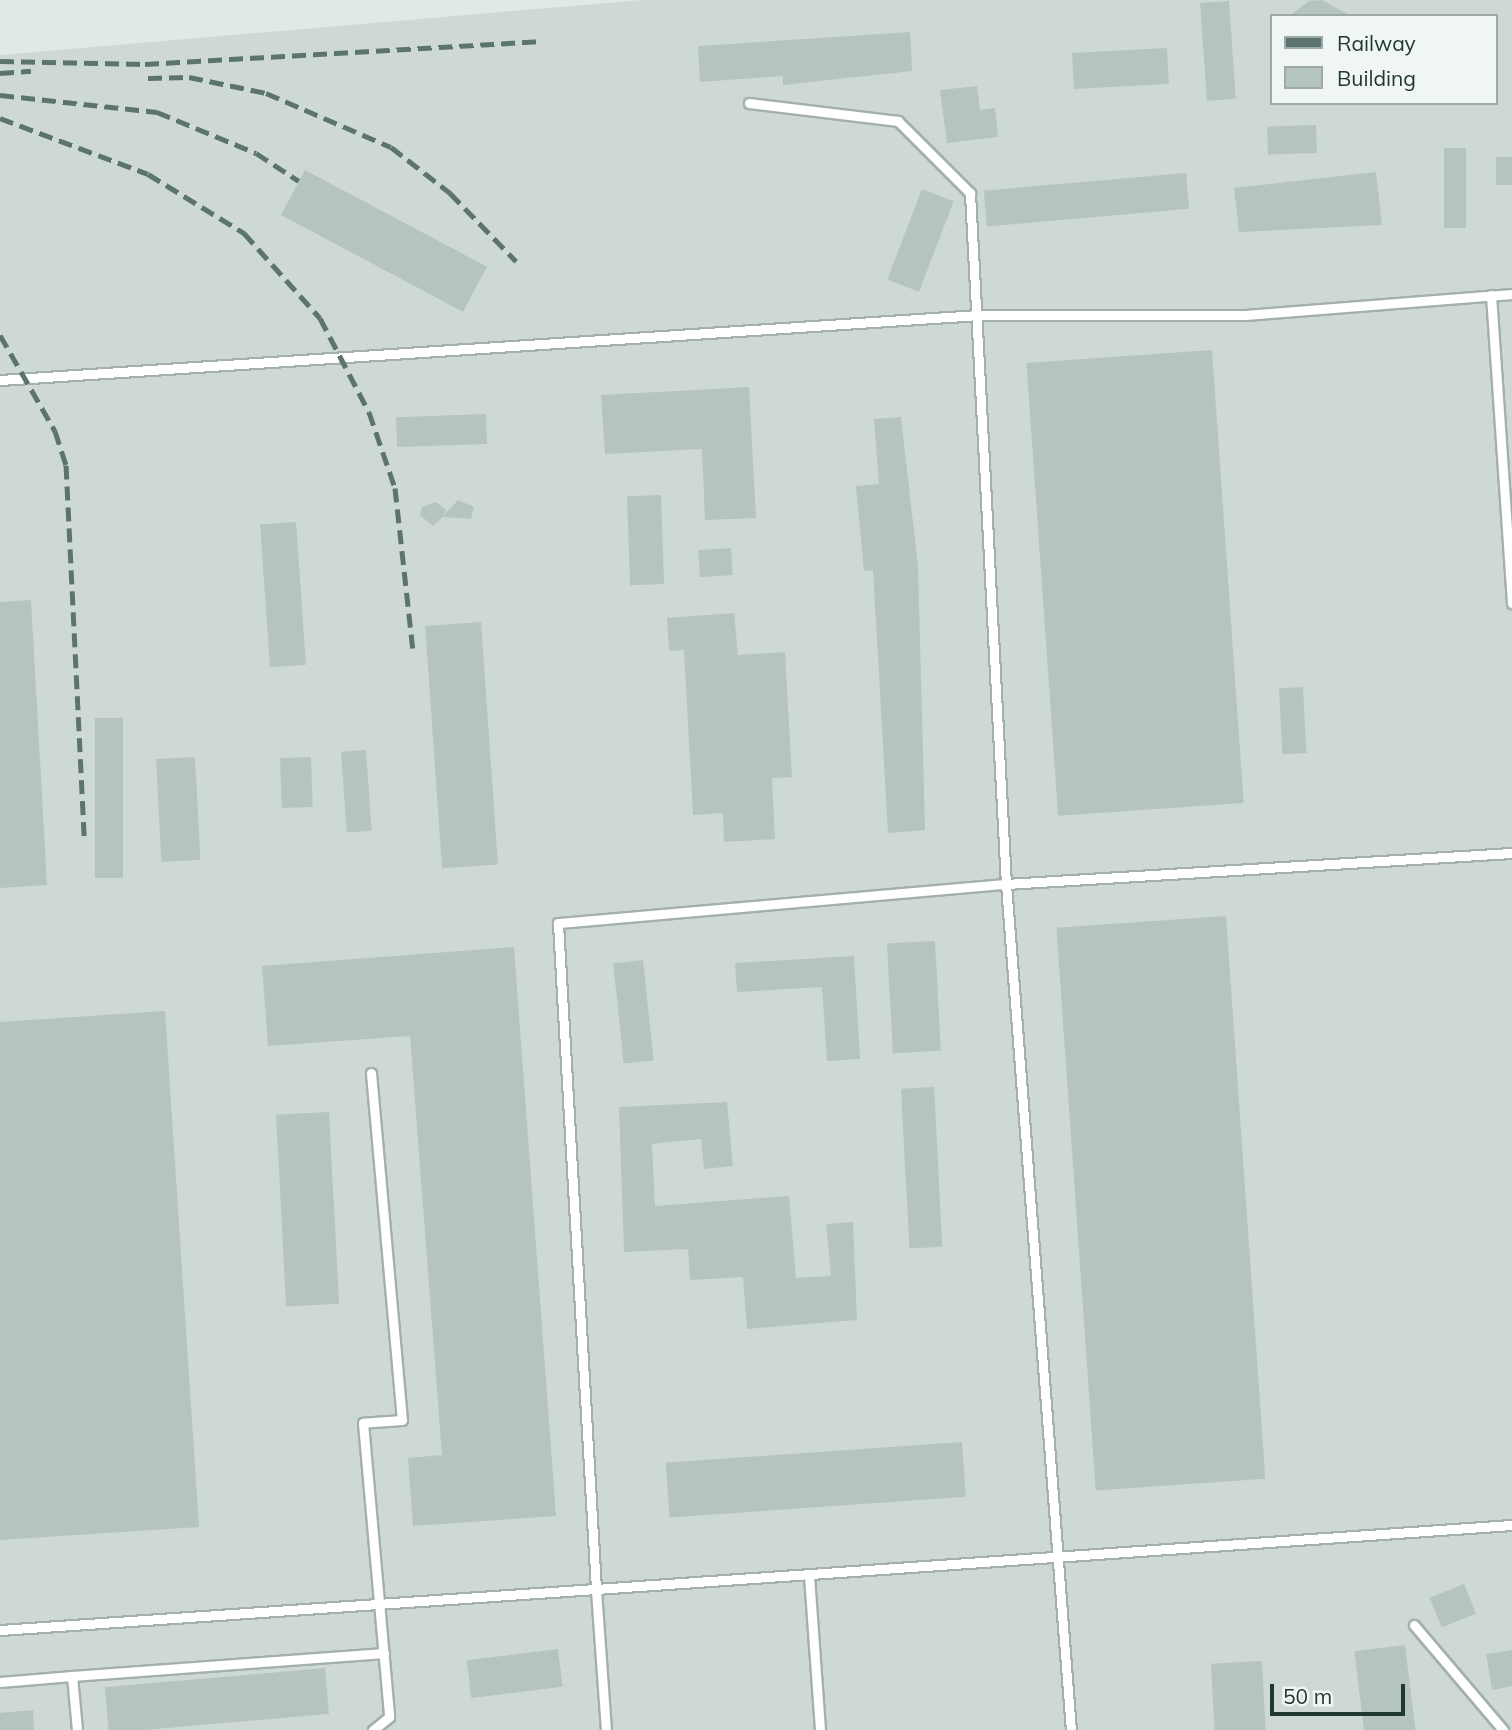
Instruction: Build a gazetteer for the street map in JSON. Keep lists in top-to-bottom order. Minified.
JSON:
{"legend":["Railway","Building"],"scale_bar":"50 m"}
